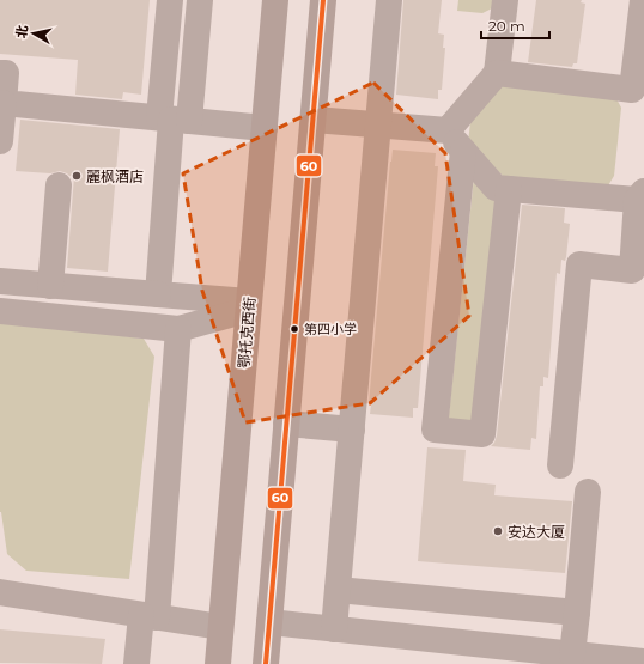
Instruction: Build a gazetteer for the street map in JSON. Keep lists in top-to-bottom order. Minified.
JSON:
{"streets":{"main road":["鄂托克西街"]},"places":["麗枫酒店","第四小学","安达大厦"],"lines":["transit line 60"],"scale_bar":"20 m","north":"left"}
